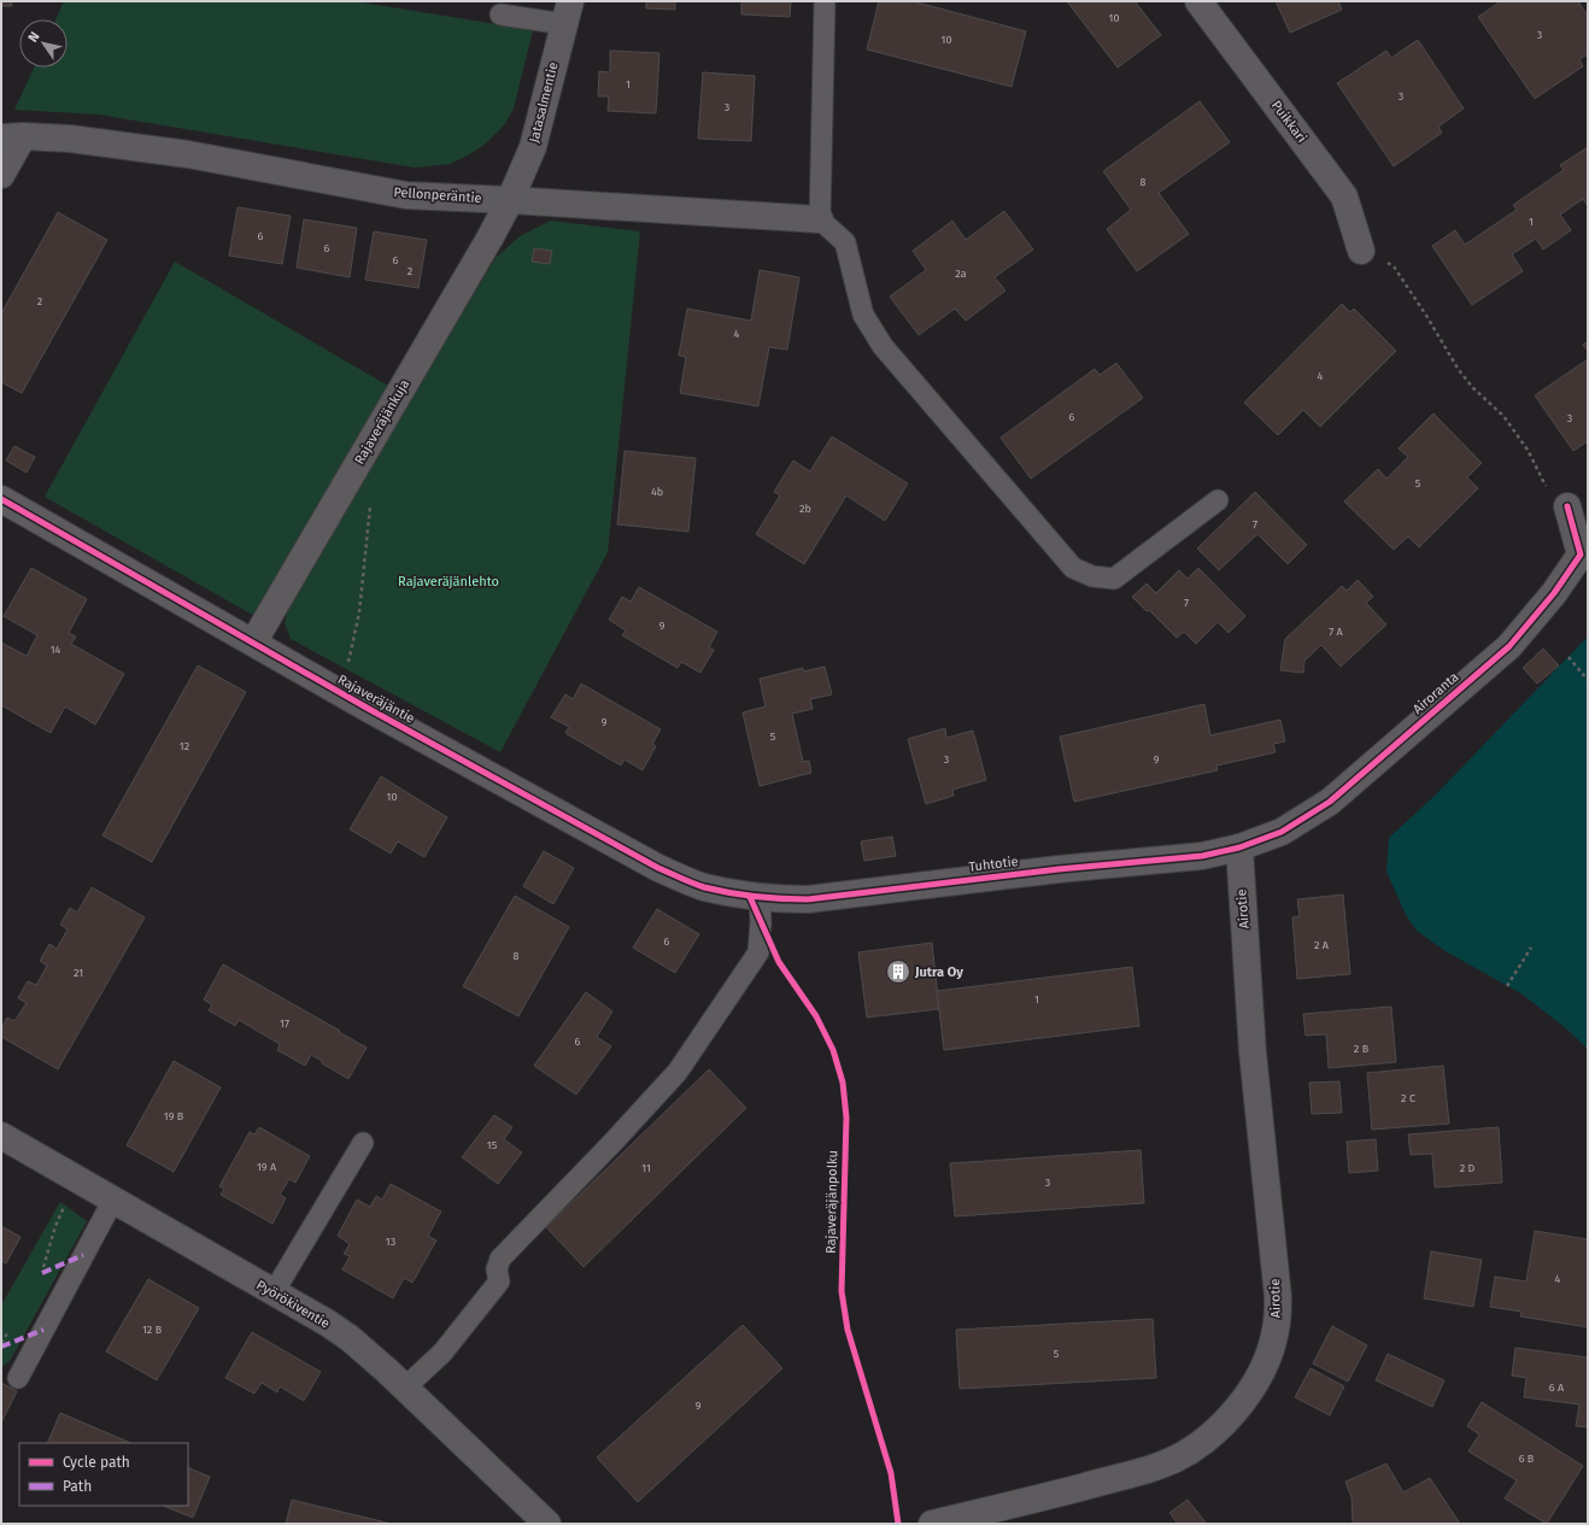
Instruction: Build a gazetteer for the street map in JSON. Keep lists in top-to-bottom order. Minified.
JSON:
{"streets":{"street":["Jatasalmentie","Puikkari","Pellonperäntie","Rajaveräjänkuja","Airoranta","Rajaveräjäntie","Tuhtotie","Airotie","Pyörökiventie"],"cycle path":["Rajaveräjänpolku"]},"crossings":[["Jatasalmentie","Pellonperäntie"],["Jatasalmentie","Rajaveräjänkuja"],["Pellonperäntie","Rajaveräjänkuja"],["Rajaveräjänkuja","Rajaveräjäntie"],["Airoranta","Tuhtotie"],["Airoranta","Airotie"],["Rajaveräjäntie","Tuhtotie"],["Tuhtotie","Airotie"]],"parks":["Rajaveräjänlehto"],"places":{"building":["Jutra Oy"]},"house_numbers":["10","3","10","1","3","3","8","1","6","6","6","2","2a","2","4","4","6","3","5","4b","2b","7","7","9","7 A","14","9","5","12","3","9","10","6","2 A","8","21","1","17","6","2 B","2 C","19 B","15","19 A","11","2 D","3","13","4","12 B","5","6 A","9","6 B"],"legend":["Cycle path","Path"],"north":"top left"}
